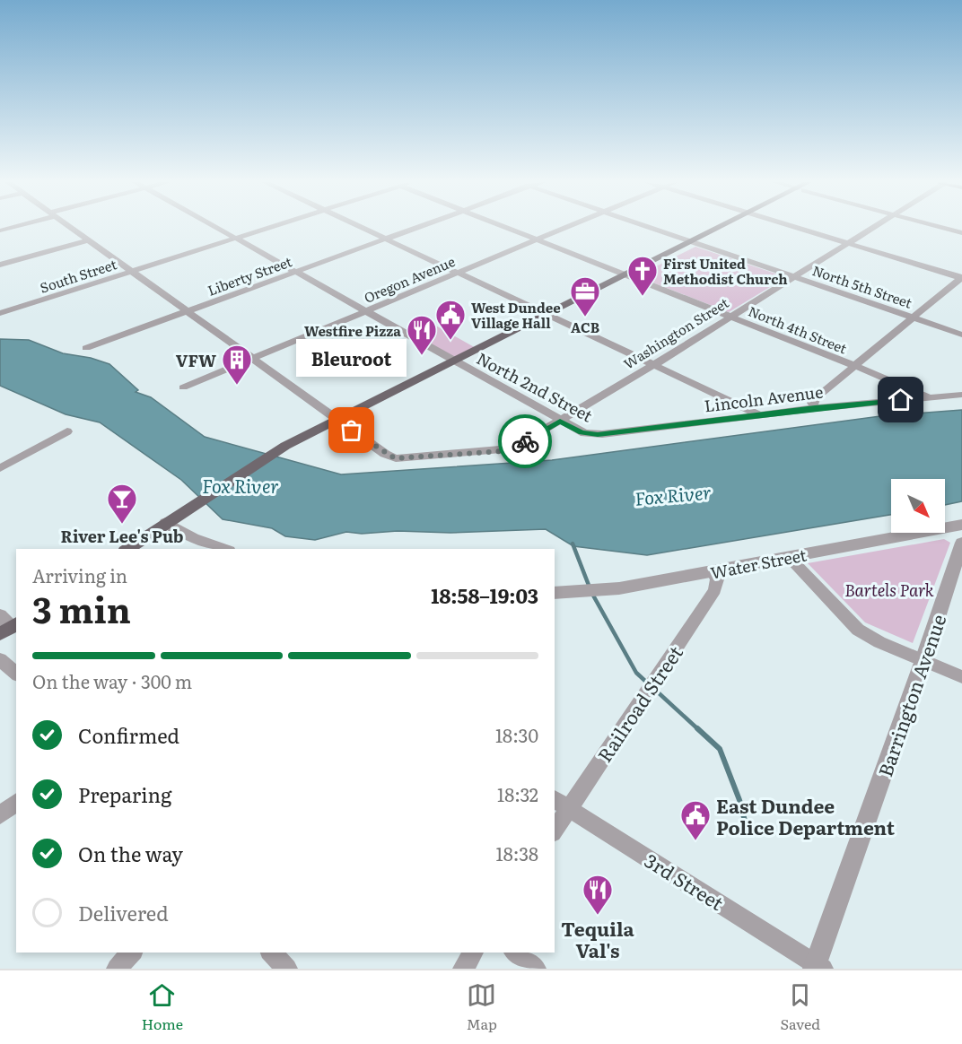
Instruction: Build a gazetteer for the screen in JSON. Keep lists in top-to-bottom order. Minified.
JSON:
{"streets":{"street":["South Street","Liberty Street","Oregon Avenue","North 5th Street","North 4th Street","Washington Street","North 2nd Street","Lincoln Avenue","Water Street","Barrington Avenue","Railroad Street","3rd Street"]},"crossings":[["South Street","North 2nd Street"],["Liberty Street","North 2nd Street"],["Oregon Avenue","North 4th Street"],["Oregon Avenue","North 2nd Street"],["North 5th Street","Washington Street"],["North 4th Street","Washington Street"],["North 4th Street","Lincoln Avenue"],["Washington Street","North 2nd Street"],["North 2nd Street","Lincoln Avenue"],["Water Street","Railroad Street"],["Barrington Avenue","3rd Street"],["Railroad Street","3rd Street"]],"water":["Fox River"],"parks":["Bartels Park"],"places":{"church":["First United Methodist Church"],"office":["ACB"],"public building":["West Dundee Village Hall","East Dundee Police Department"],"restaurant":["Westfire Pizza","Tequila Val's"],"building":["VFW"],"other":["Bleuroot"],"bar":["River Lee's Pub"]},"north":"bottom right","page":{"bubble":"Bleuroot","heading":["3 min","Arriving in","18:58–19:03"],"bar":"On the way · 300 m","list":[["Confirmed","18:30"],["Preparing","18:32"],["On the way","18:38"],"Delivered"],"tabs":["Home","Map","Saved"]}}
